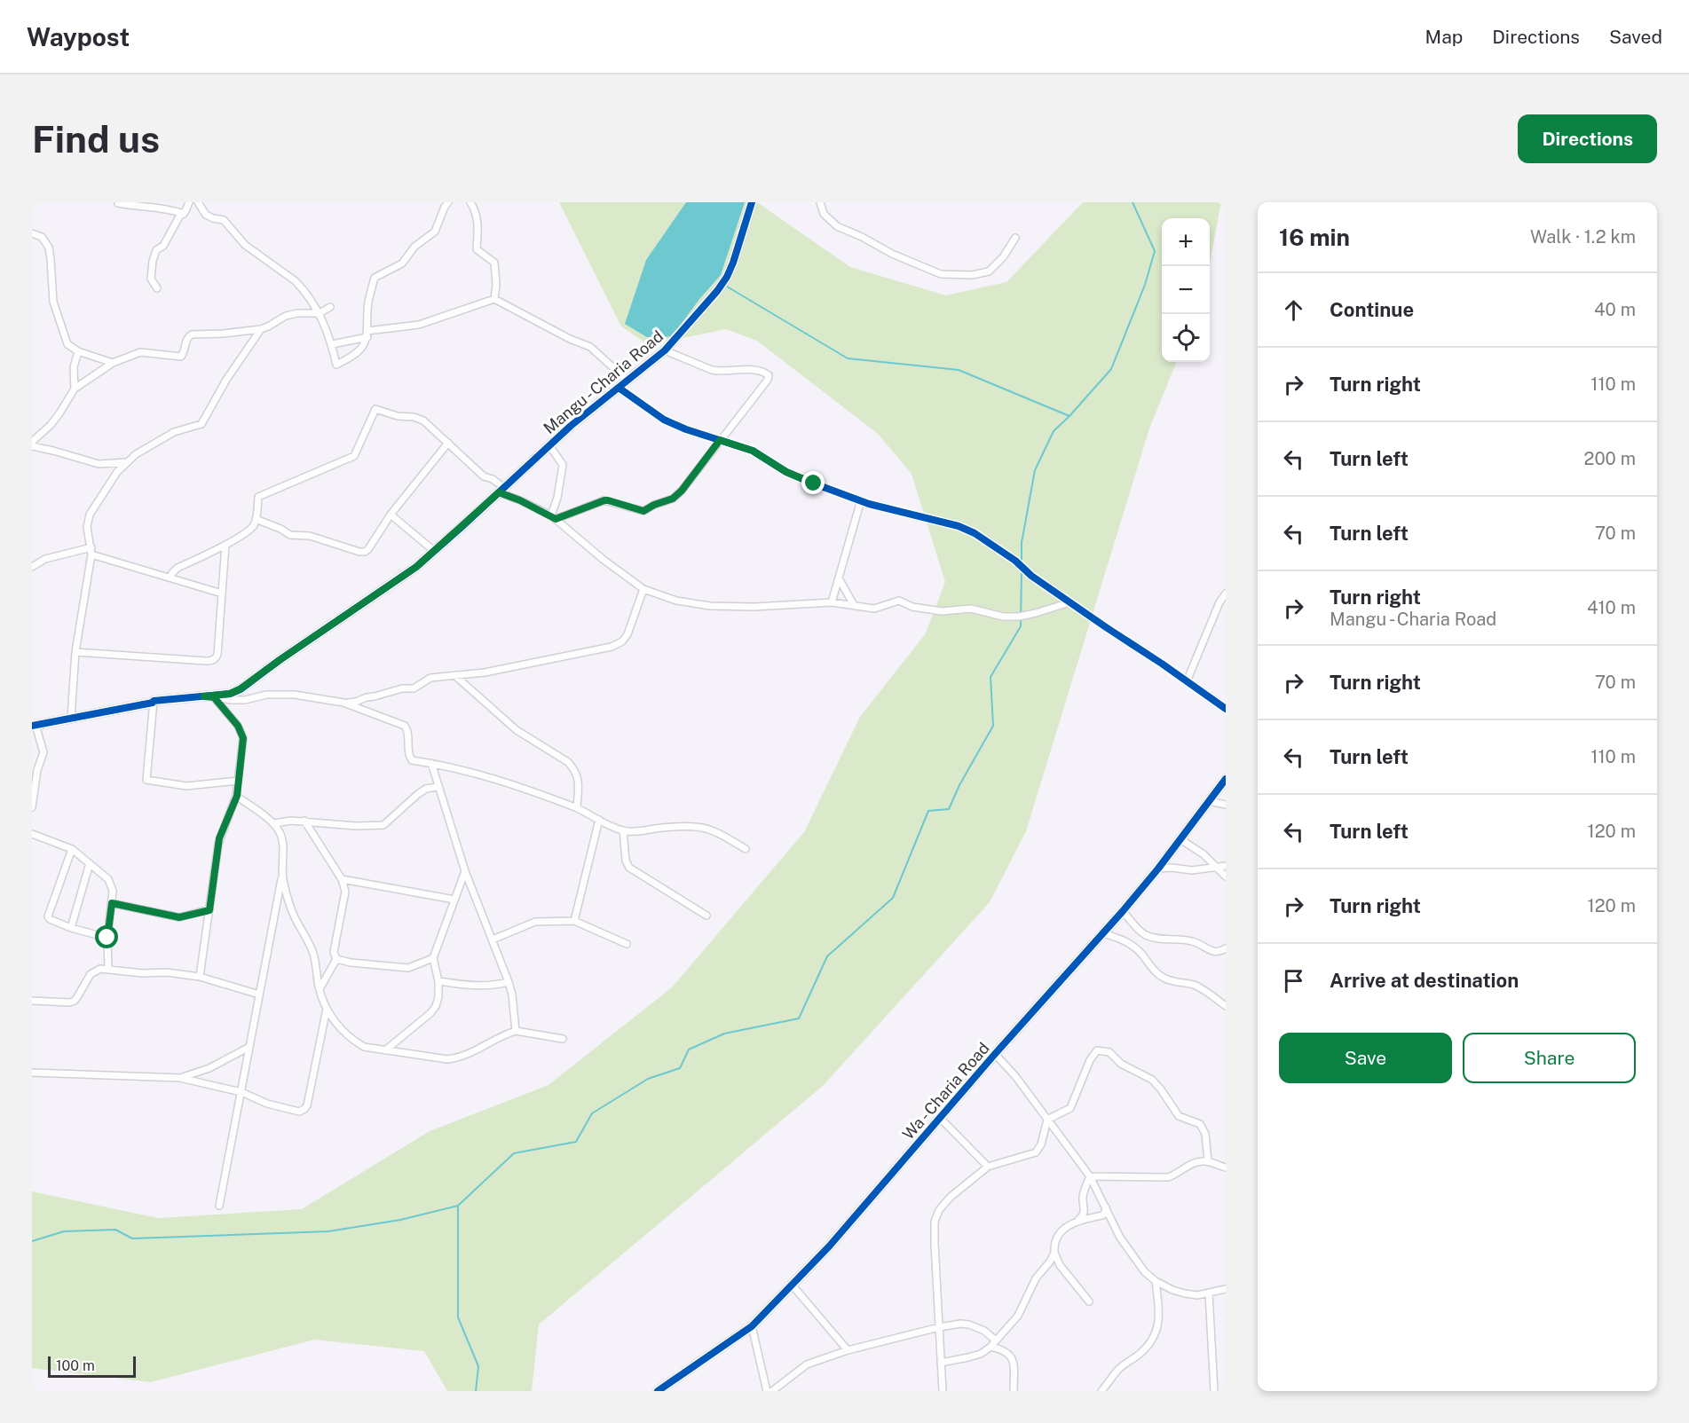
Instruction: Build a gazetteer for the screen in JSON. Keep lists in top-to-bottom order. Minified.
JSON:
{"streets":{"street":["Mangu - Charia Road","Wa - Charia Road"]},"scale_bar":"100 m","page":{"header":"Waypost","nav":["Map","Directions","Saved"],"buttons":["Directions",["Save","Share"]],"title":"Find us","heading":["16 min","Walk · 1.2 km"],"map_buttons":["+","−"],"list":[["Continue","40 m"],["Turn right","110 m"],["Turn left","200 m"],["Turn left","70 m"],["Turn right","Mangu - Charia Road","410 m"],["Turn right","70 m"],["Turn left","110 m"],["Turn left","120 m"],["Turn right","120 m"],"Arrive at destination"],"scale":"100 m"}}
